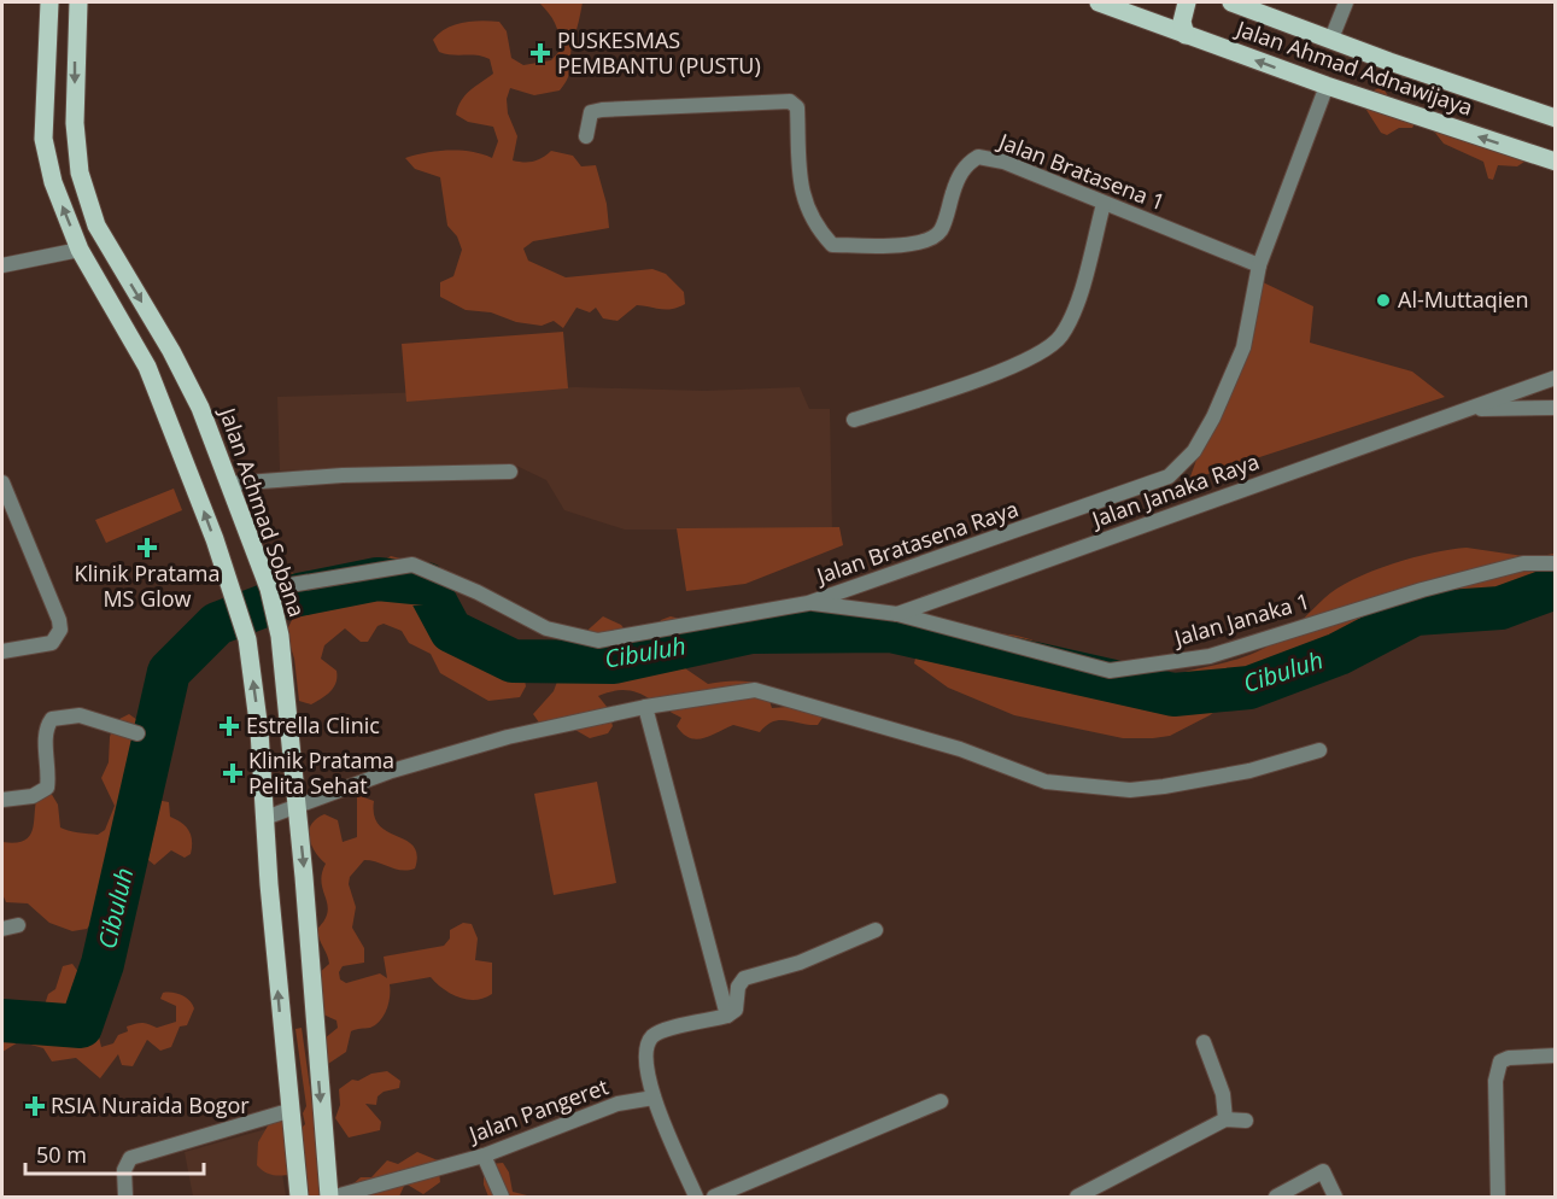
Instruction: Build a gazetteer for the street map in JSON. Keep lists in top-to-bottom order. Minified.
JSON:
{"streets":{"main road":["Jalan Ahmad Adnawijaya","Jalan Achmad Sobana"],"street":["Jalan Bratasena 1","Jalan Janaka Raya","Jalan Bratasena Raya","Jalan Janaka 1","Jalan Pangeret"]},"crossings":[["Jalan Ahmad Adnawijaya","Jalan Bratasena Raya"],["Jalan Bratasena 1","Jalan Bratasena Raya"],["Jalan Janaka Raya","Jalan Janaka 1"],["Jalan Achmad Sobana","Jalan Bratasena Raya"],["Jalan Bratasena Raya","Jalan Janaka 1"]],"water":["Cibuluh"],"places":{"health":["PUSKESMAS PEMBANTU (PUSTU)","Klinik Pratama MS Glow","Estrella Clinic","Klinik Pratama Pelita Sehat","RSIA Nuraida Bogor"],"other":["Al-Muttaqien"]},"scale_bar":"50 m"}
